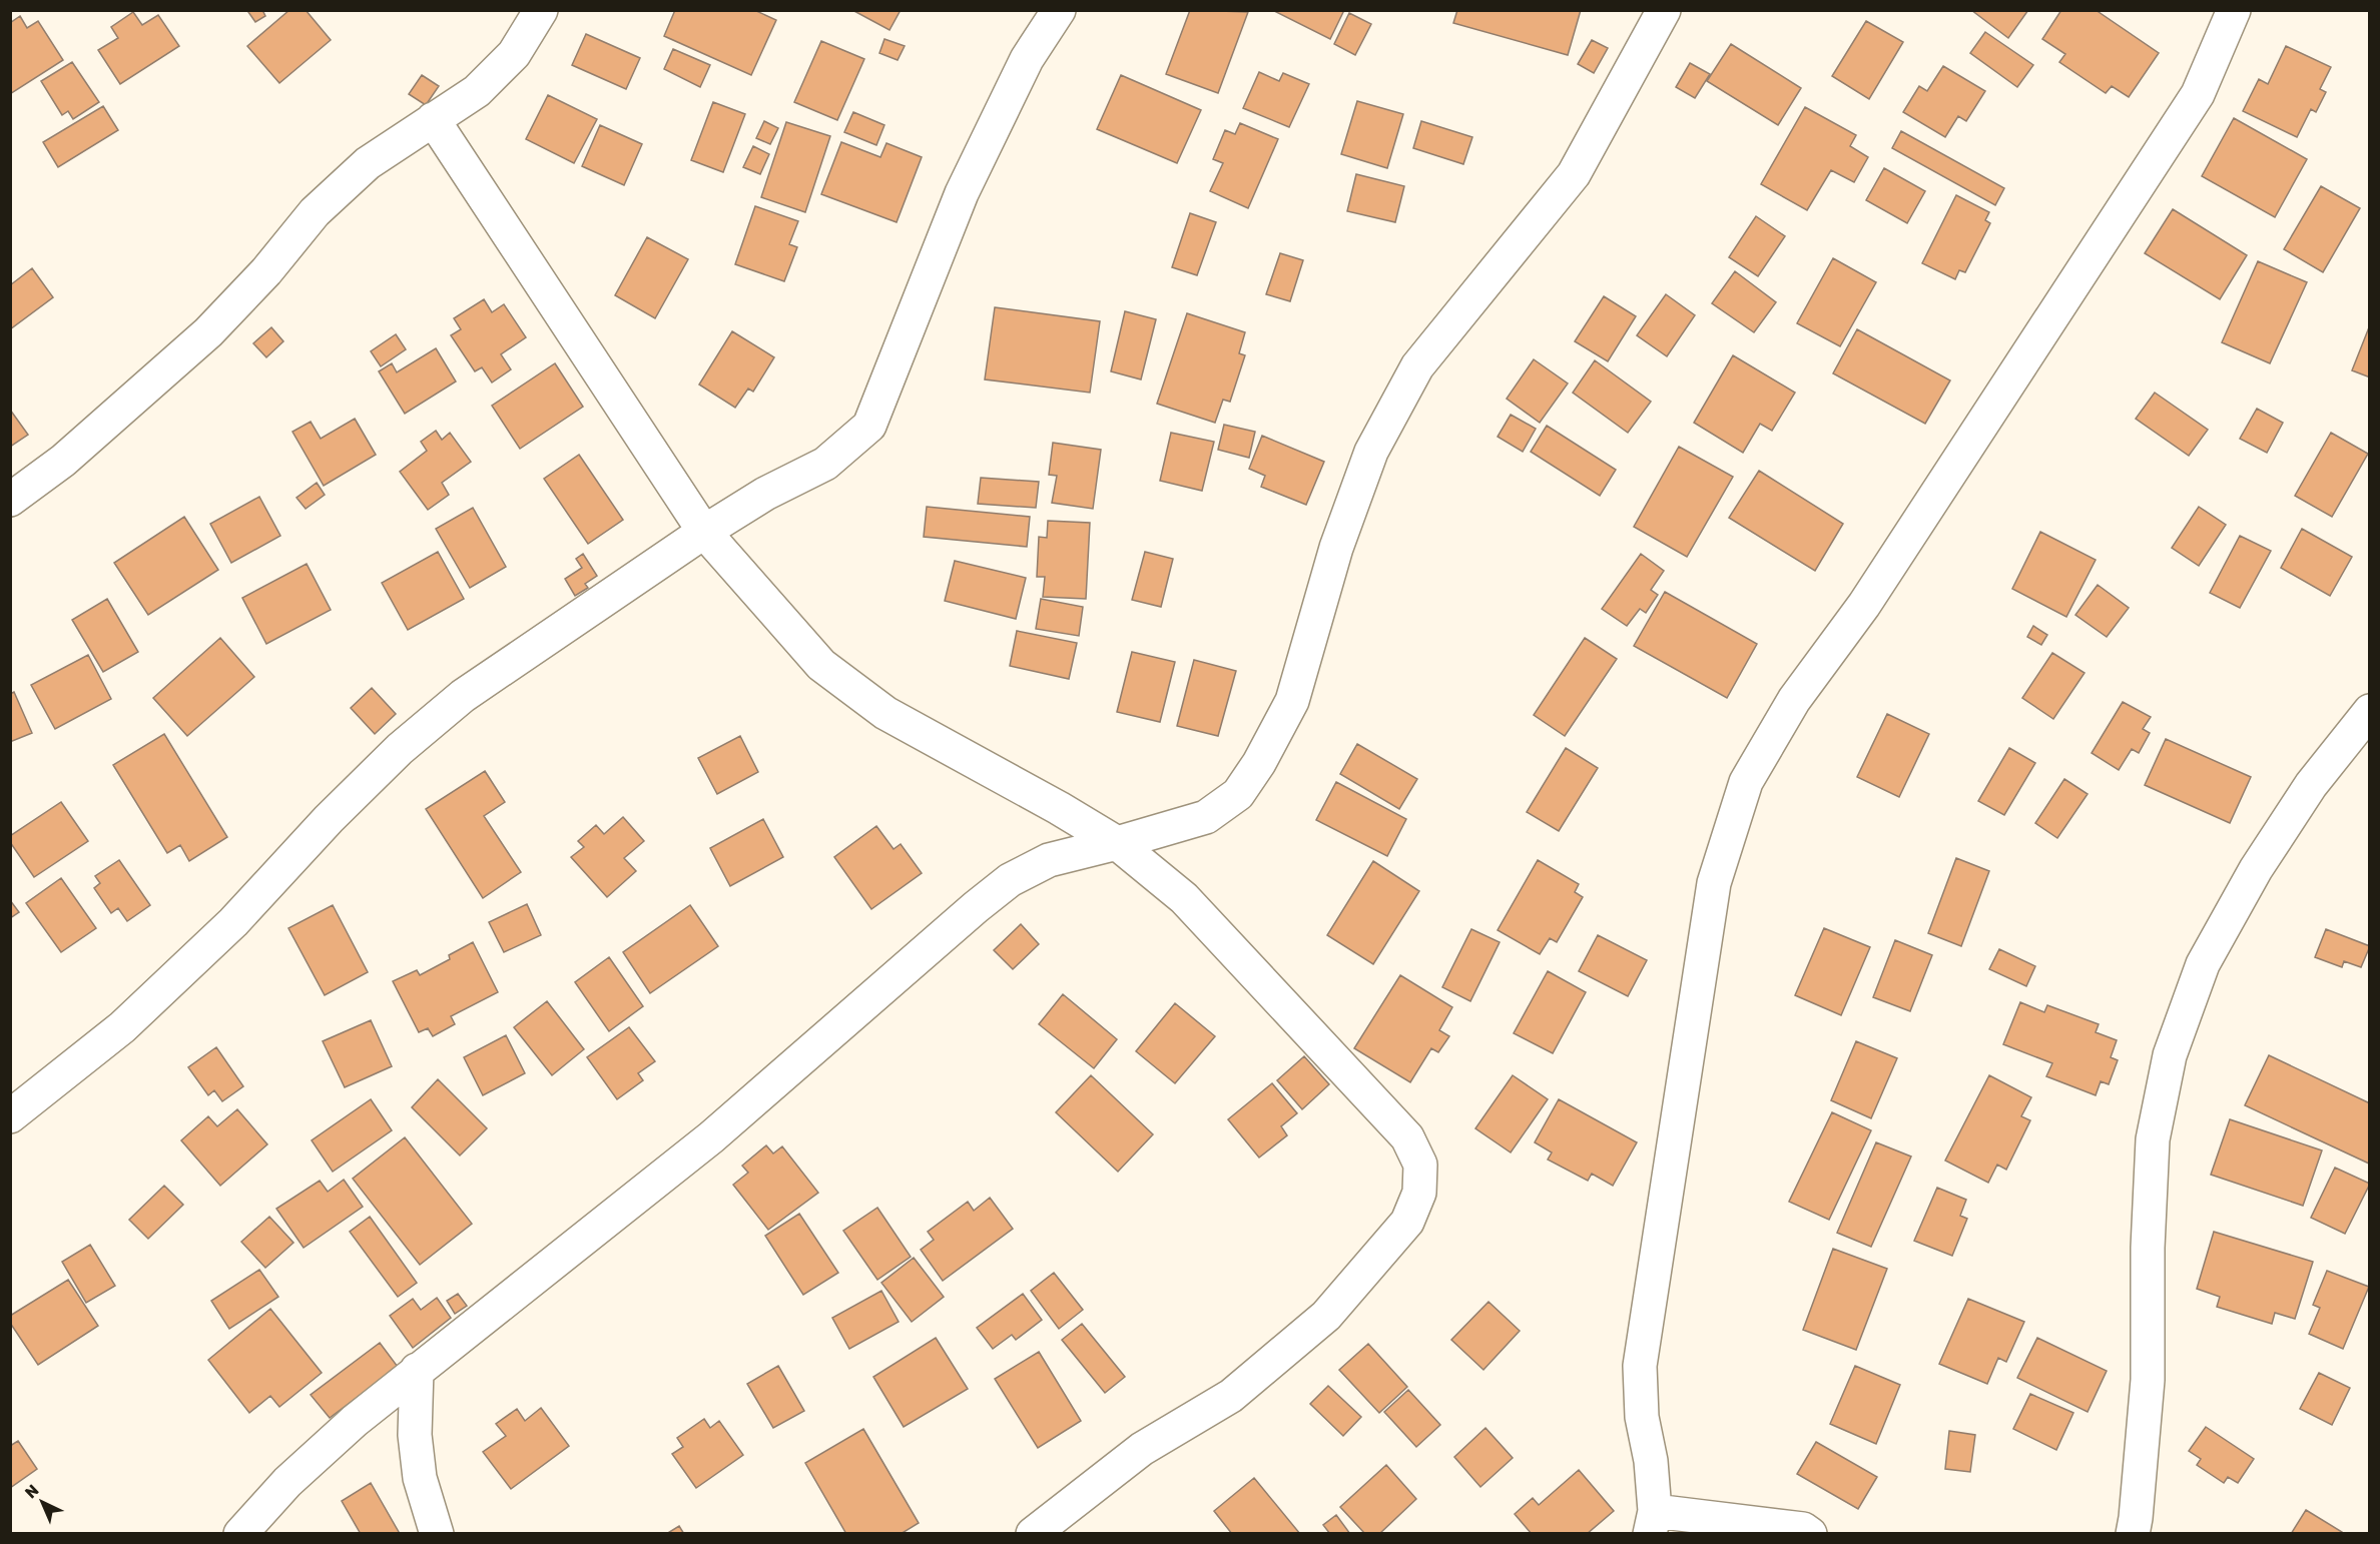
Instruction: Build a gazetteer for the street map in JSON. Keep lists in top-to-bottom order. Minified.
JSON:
{"north":"top left"}
